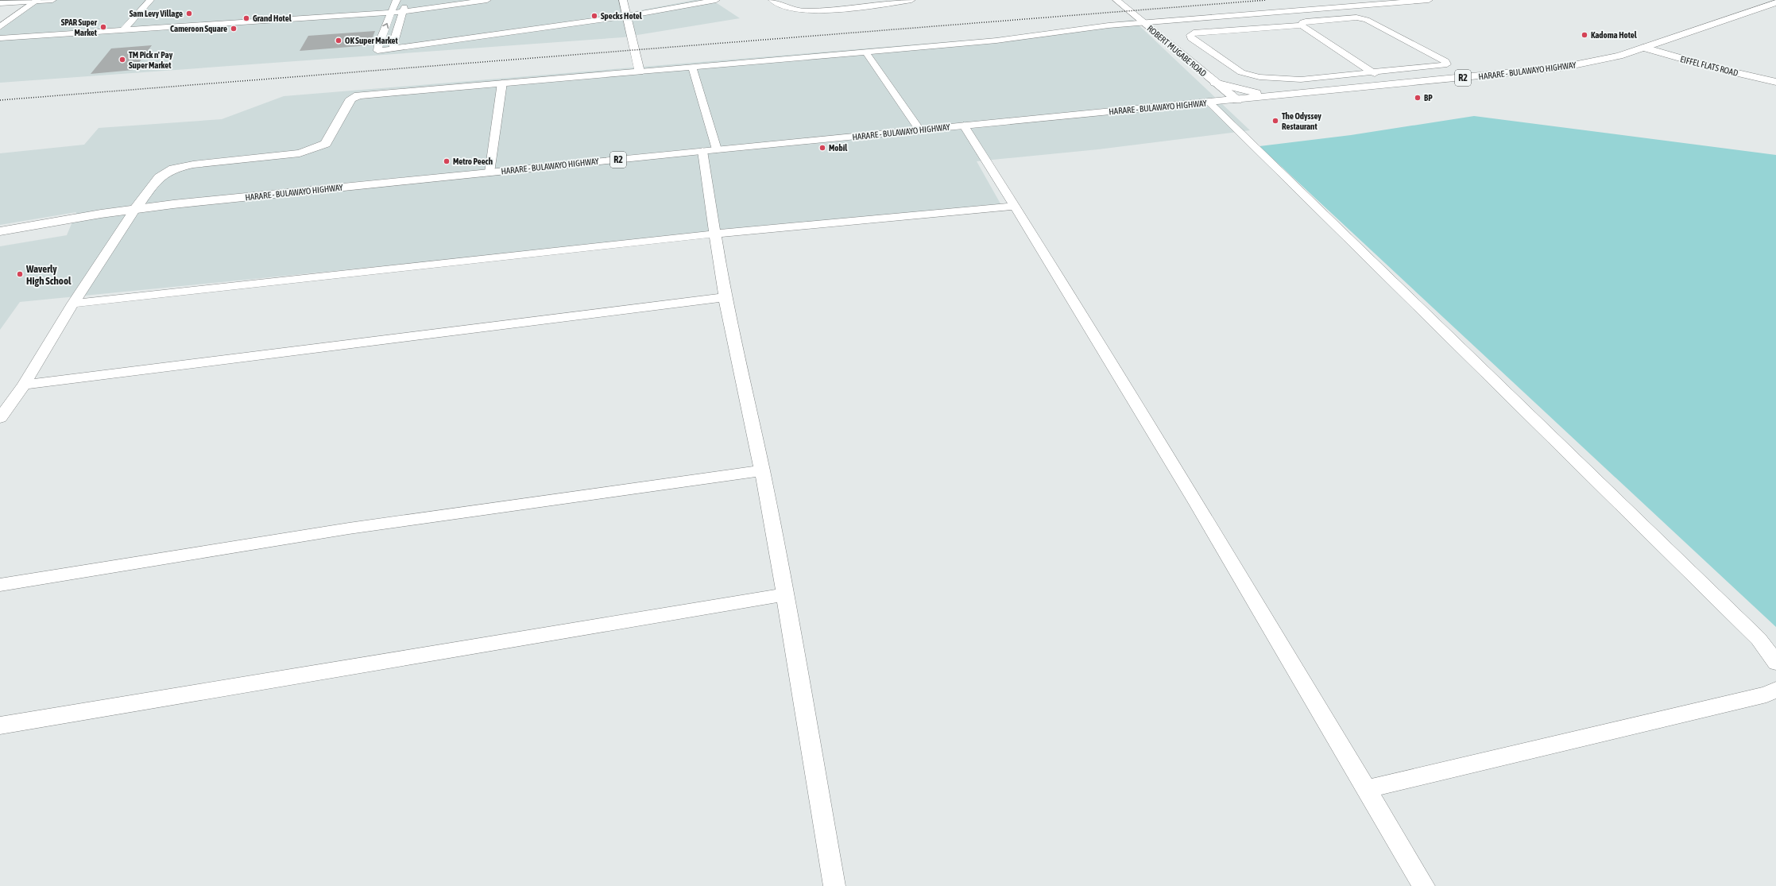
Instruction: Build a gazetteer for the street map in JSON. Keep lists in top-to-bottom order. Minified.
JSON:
{"streets":{"main road":["ROBERT MUGABE ROAD","EIFFEL FLATS ROAD","HARARE - BULAWAYO HIGHWAY","R2"]},"crossings":[["ROBERT MUGABE ROAD","HARARE - BULAWAYO HIGHWAY"],["EIFFEL FLATS ROAD","HARARE - BULAWAYO HIGHWAY"]],"places":["Sam Levy Village","Specks Hotel","Grand Hotel","SPAR Super Market","Cameroon Square","Kadoma Hotel","OK Super Market","TM Pick n' Pay Super Market","BP","The Odyssey Restaurant","Mobil","Metro Peech","Waverly High School"]}
